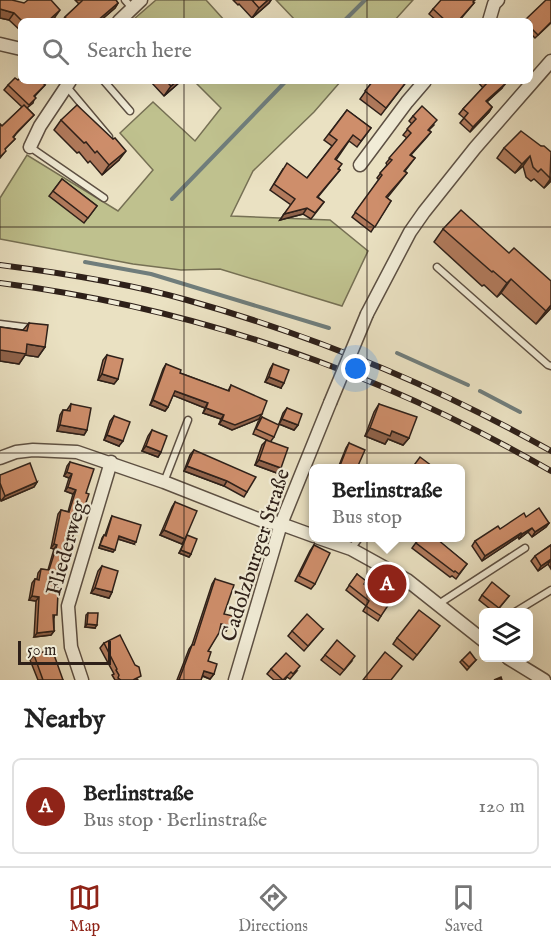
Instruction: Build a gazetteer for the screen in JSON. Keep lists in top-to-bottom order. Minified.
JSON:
{"streets":{"street":["Fliederweg","Cadolzburger Straße"]},"scale_bar":"50 m","page":{"search":"Search here","popup":["Berlinstraße","Bus stop"],"pins":"A","scale":"50 m","heading":"Nearby","list":[{"mark":"A","name":"Berlinstraße","note":"Bus stop · Berlinstraße","value":"120 m"}],"nav":["Map","Directions","Saved"]}}
